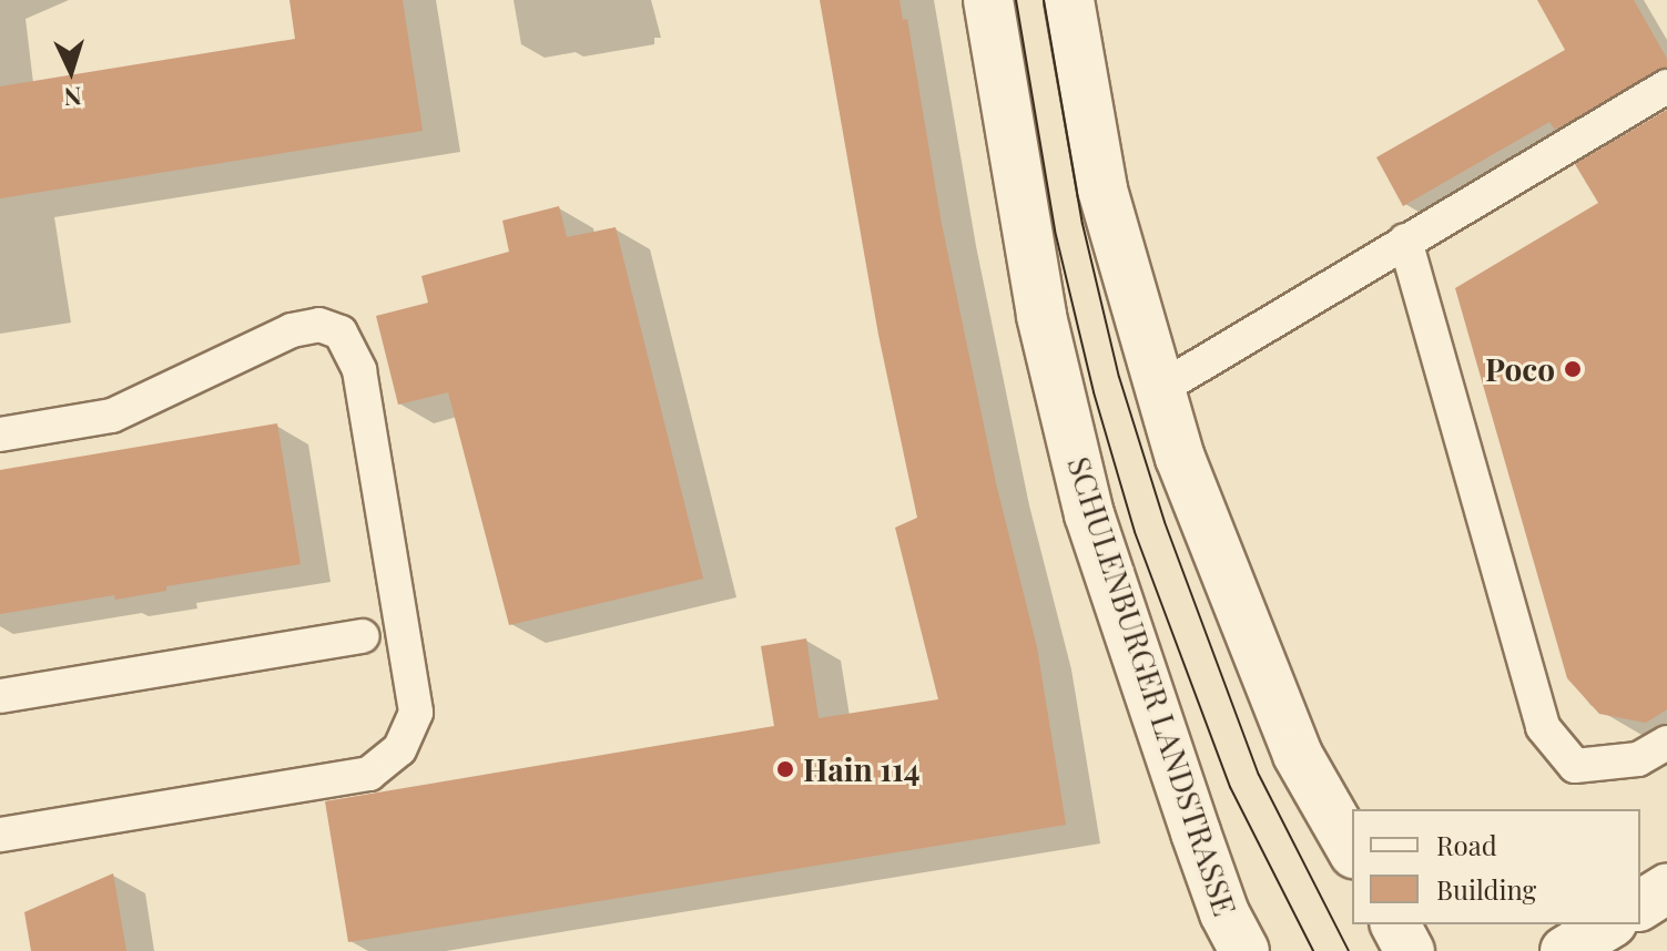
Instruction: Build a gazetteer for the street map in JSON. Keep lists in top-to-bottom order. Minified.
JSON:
{"streets":{"main road":["SCHULENBURGER LANDSTRASSE"]},"places":["Poco","Hain 114"],"legend":["Road","Building"],"north":"bottom"}
